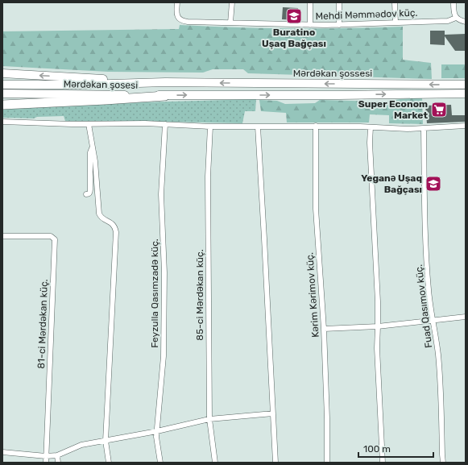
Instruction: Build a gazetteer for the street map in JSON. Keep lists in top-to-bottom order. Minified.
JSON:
{"streets":{"main road":["Mərdəkan şossesi","Mərdəkan şosesi"],"street":["Mehdi Məmmədov küç.","Feyzulla Qasımzadə küç.","85-ci Mərdəkan küç.","Kərim Kərimov küç.","Fuad Qasımov küç.","81-ci Mərdəkan küç."]},"crossings":[["Mərdəkan şossesi","Mərdəkan şosesi"]],"one_way":["Mərdəkan şossesi","Mərdəkan şosesi"],"places":{"school or university":["Buratino Uşaq Bağçası","Yeganə Uşaq Bağçası"],"supermarket":["Super Econom Market"]},"scale_bar":"100 m"}
